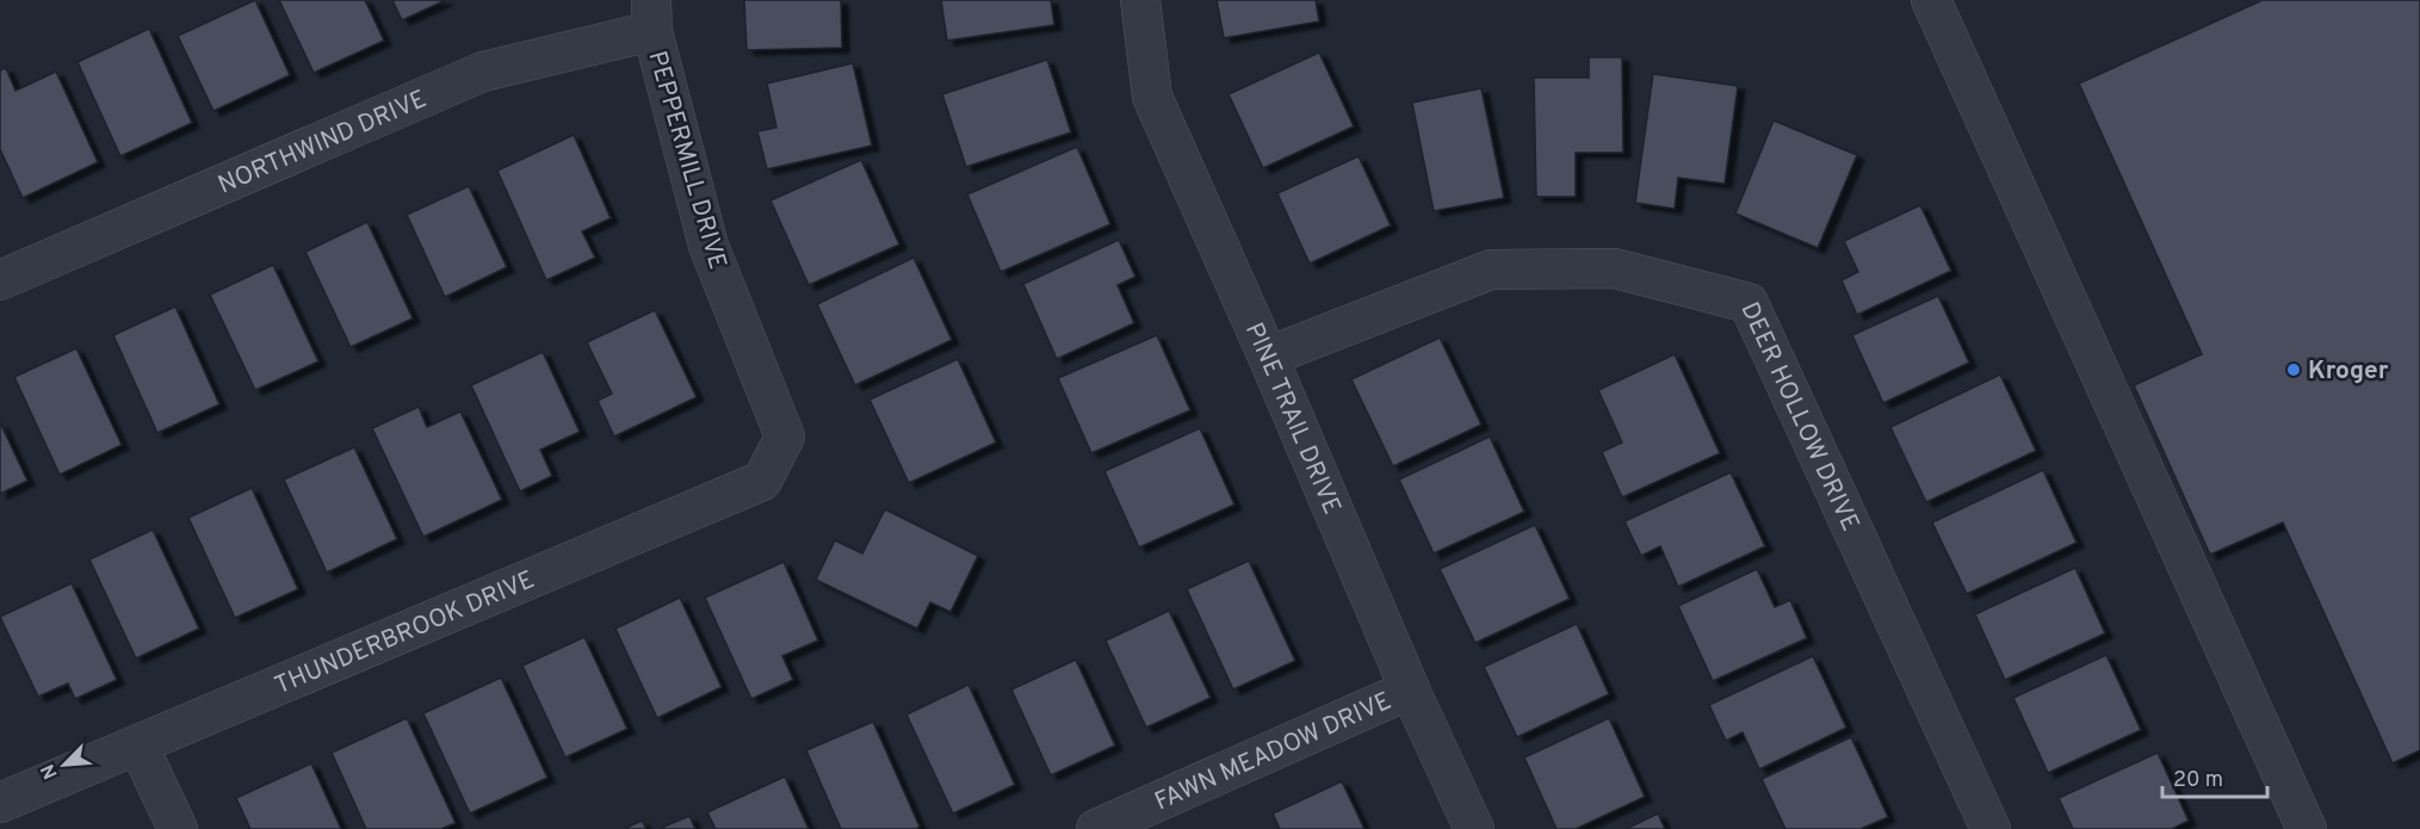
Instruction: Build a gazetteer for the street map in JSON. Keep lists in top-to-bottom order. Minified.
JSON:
{"streets":{"street":["NORTHWIND DRIVE","PEPPERMILL DRIVE","PINE TRAIL DRIVE","DEER HOLLOW DRIVE","THUNDERBROOK DRIVE","FAWN MEADOW DRIVE"]},"crossings":[["NORTHWIND DRIVE","PEPPERMILL DRIVE"],["PEPPERMILL DRIVE","THUNDERBROOK DRIVE"],["PINE TRAIL DRIVE","DEER HOLLOW DRIVE"],["PINE TRAIL DRIVE","FAWN MEADOW DRIVE"]],"places":["Kroger"],"scale_bar":"20 m","north":"bottom left"}
